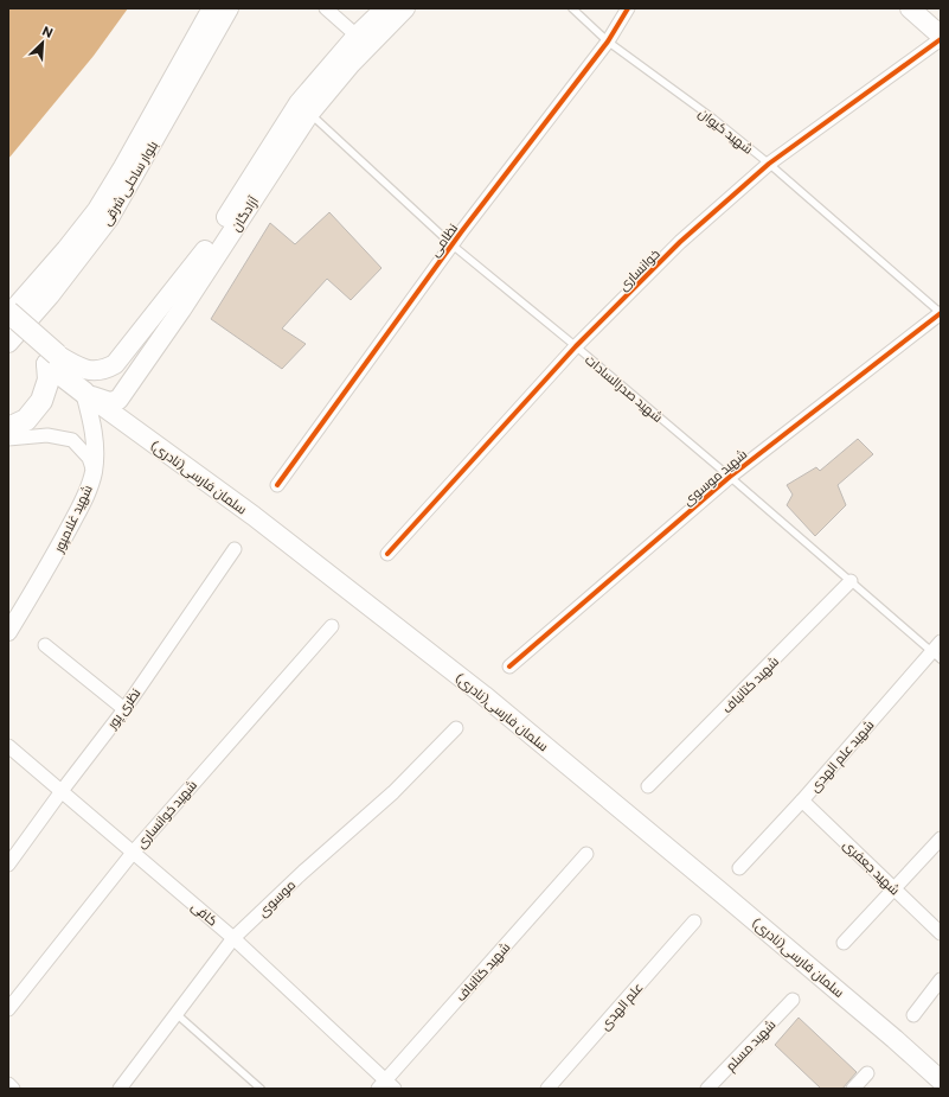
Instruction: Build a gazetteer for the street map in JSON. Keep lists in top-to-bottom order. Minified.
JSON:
{"streets":{"main road":["بلوار ساحلی شرقی","آزادگان","سلمان فارسی(نادری)"],"street":["نظامی","خوانساری","شهید موسوی","شهید غلامپور","شهید کتانباف","نظری پور","شهید علم الهدی","شهید خوانساری","شهید جعفری","موسوی","کافی","علم الهدی","شهید مسلم"],"lane":["شهید کیوان","شهید صدرالسادات"]},"crossings":[["شهید کیوان","نظامی"],["شهید کیوان","خوانساری"],["شهید کیوان","شهید موسوی"],["آزادگان","شهید صدرالسادات"],["آزادگان","سلمان فارسی(نادری)"],["آزادگان","شهید غلامپور"],["نظامی","شهید صدرالسادات"],["خوانساری","شهید صدرالسادات"],["شهید صدرالسادات","شهید موسوی"],["شهید صدرالسادات","شهید کتانباف"],["شهید صدرالسادات","شهید علم الهدی"],["سلمان فارسی(نادری)","شهید غلامپور"],["شهید کتانباف","کافی"],["نظری پور","کافی"],["شهید علم الهدی","شهید جعفری"],["شهید خوانساری","کافی"],["موسوی","کافی"]],"north":"top right"}
